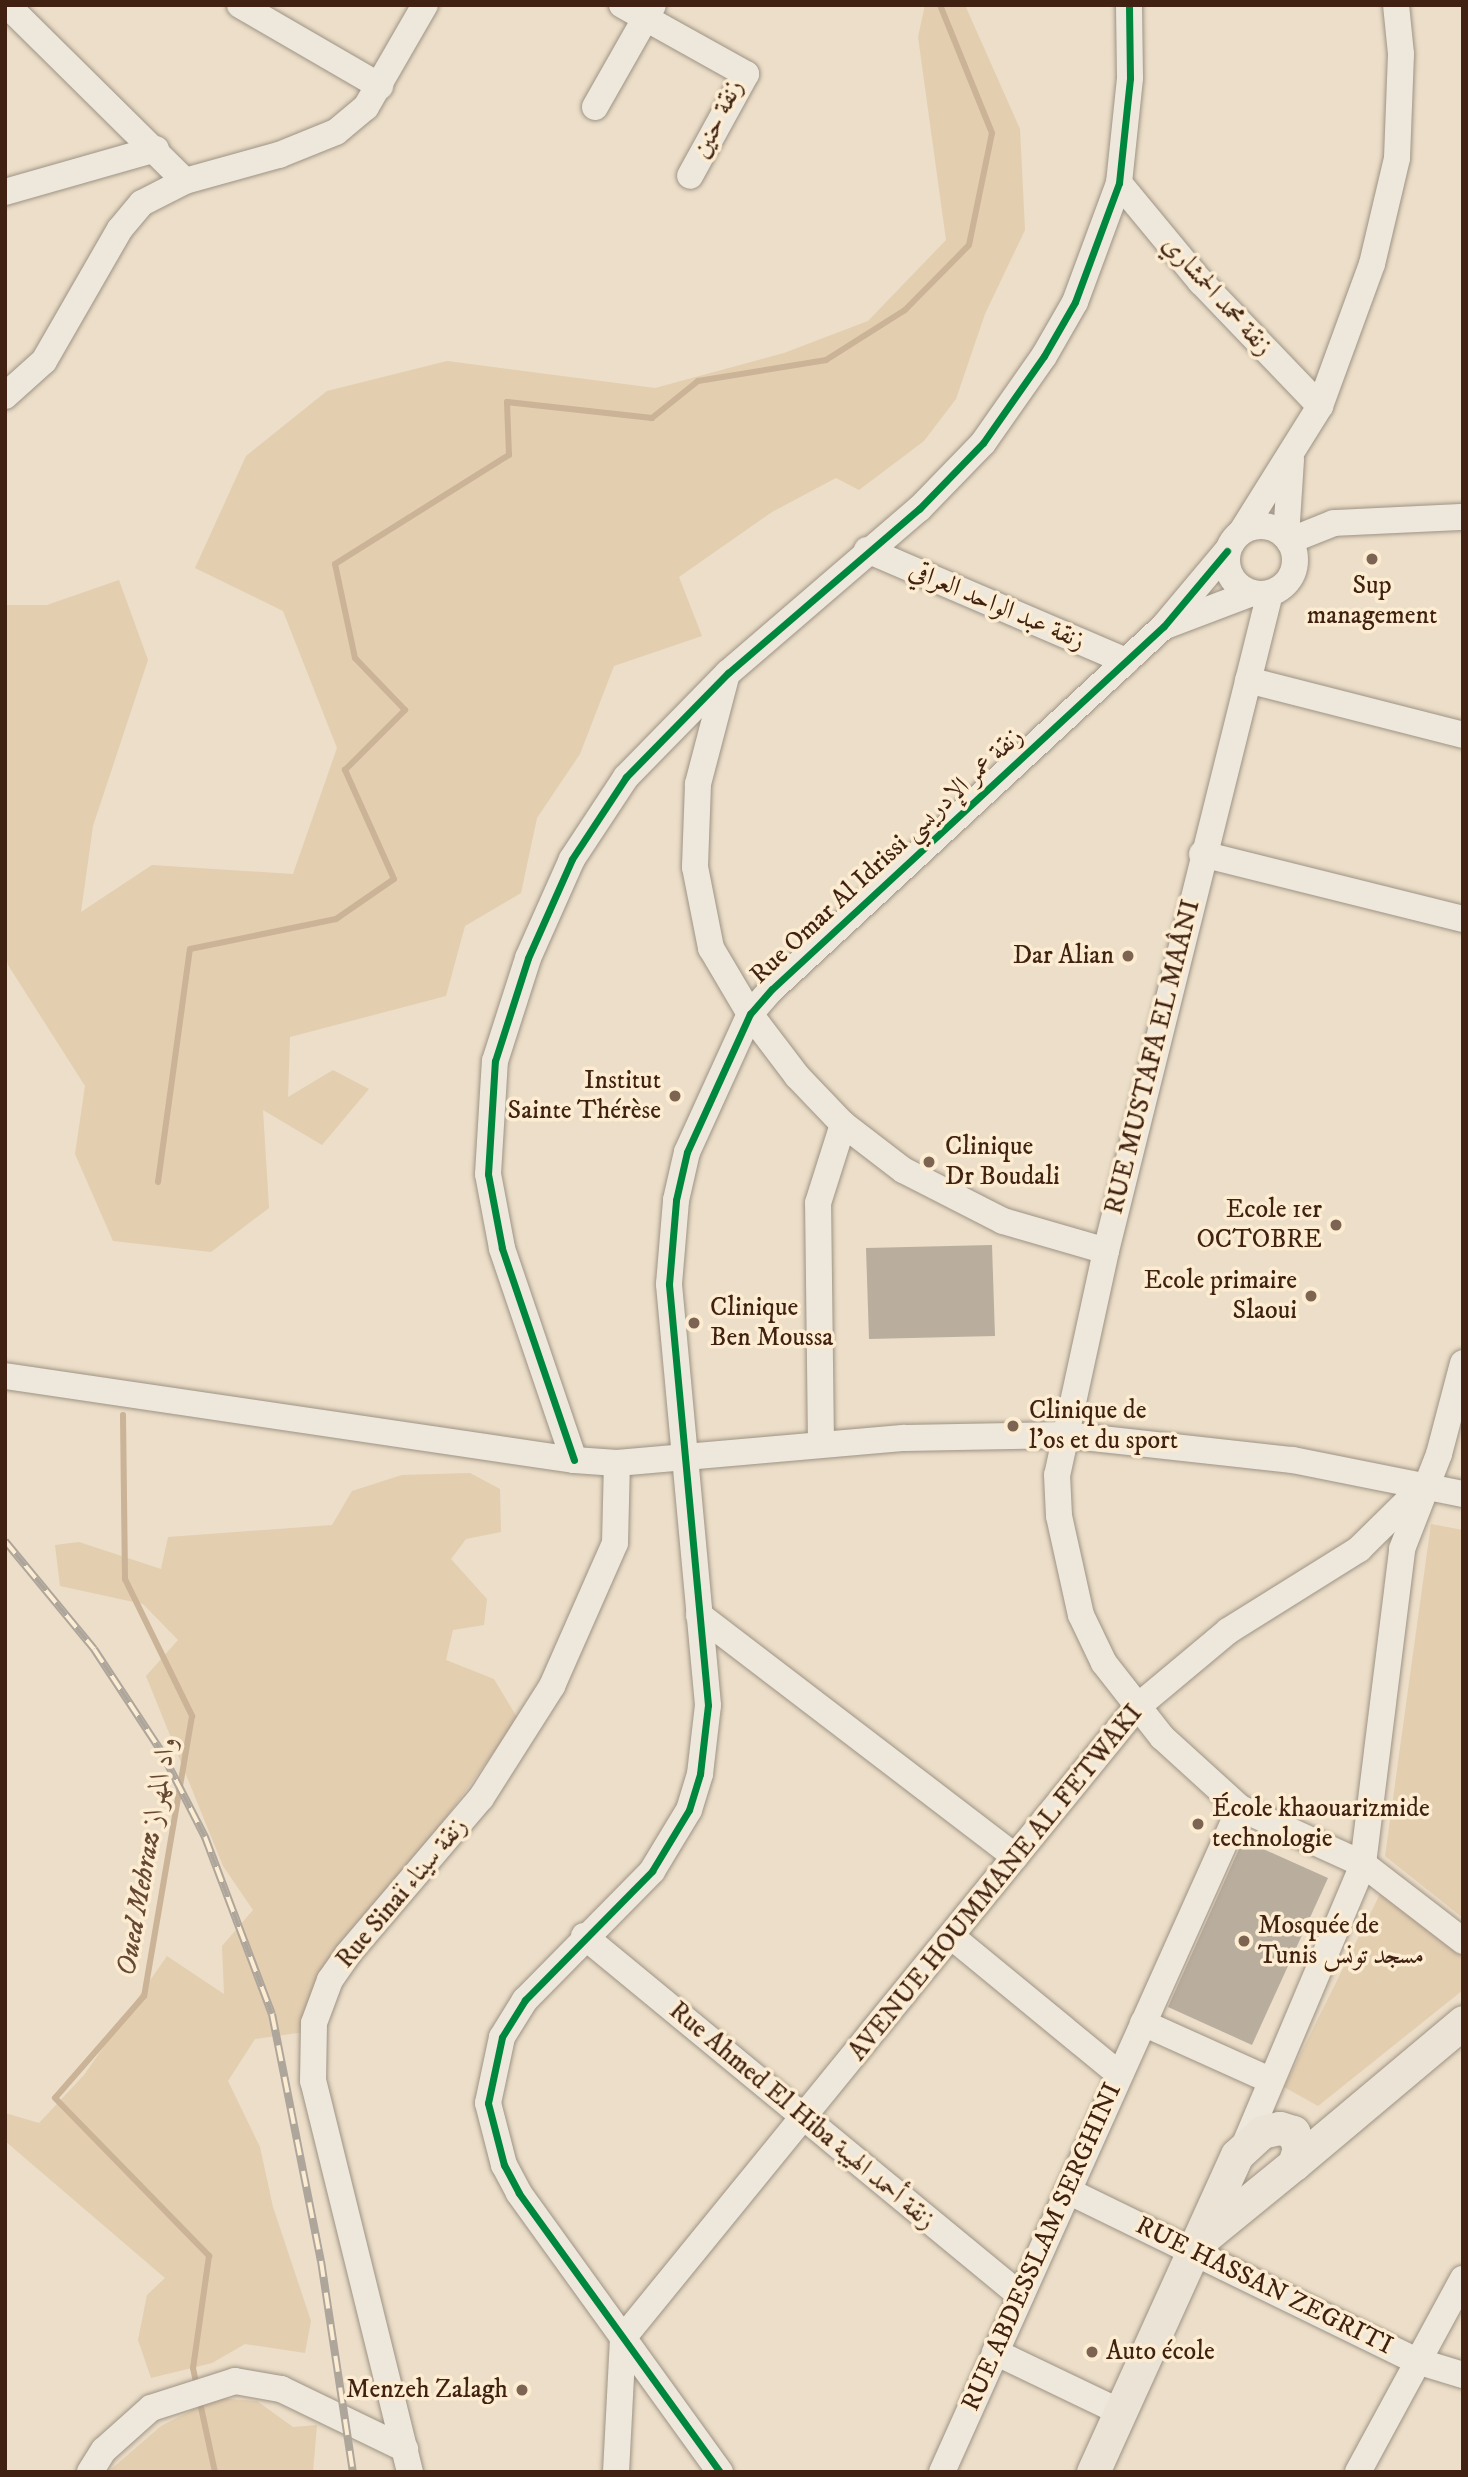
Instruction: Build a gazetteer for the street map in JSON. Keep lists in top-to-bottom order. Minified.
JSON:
{"streets":{"street":["زنقة حنين","زنقة محمد الحمشاري","زنقة عبد الواحد العراقي","Rue Omar Al Idrissi زنقة عمر الإدريسي","RUE MUSTAFA EL MAÂNI","AVENUE HOUMMANE AL FETWAKI","Rue Sinaï زنقة سيناء","Rue Ahmed El Hiba زنقة أحمد الهيبة","RUE ABDESSLAM SERGHINI","RUE HASSAN ZEGRITI"]},"crossings":[["زنقة محمد الحمشاري","Rue Omar Al Idrissi زنقة عمر الإدريسي"],["زنقة عبد الواحد العراقي","Rue Omar Al Idrissi زنقة عمر الإدريسي"],["Rue Omar Al Idrissi زنقة عمر الإدريسي","RUE MUSTAFA EL MAÂNI"],["Rue Omar Al Idrissi زنقة عمر الإدريسي","AVENUE HOUMMANE AL FETWAKI"],["Rue Omar Al Idrissi زنقة عمر الإدريسي","Rue Ahmed El Hiba زنقة أحمد الهيبة"],["RUE MUSTAFA EL MAÂNI","AVENUE HOUMMANE AL FETWAKI"],["RUE MUSTAFA EL MAÂNI","RUE ABDESSLAM SERGHINI"],["AVENUE HOUMMANE AL FETWAKI","Rue Ahmed El Hiba زنقة أحمد الهيبة"],["Rue Ahmed El Hiba زنقة أحمد الهيبة","RUE ABDESSLAM SERGHINI"],["RUE ABDESSLAM SERGHINI","RUE HASSAN ZEGRITI"]],"water":["Oued Mehraz واد المهراز"],"places":["Sup management","Dar Alian","Institut Sainte Thérèse","Clinique Dr Boudali","Ecole 1er OCTOBRE","Ecole primaire Slaoui","Clinique Ben Moussa","Clinique de l'os et du sport","École khaouarizmide technologie","Mosquée de Tunis مسجد تونس","Auto école","Menzeh Zalagh"]}
